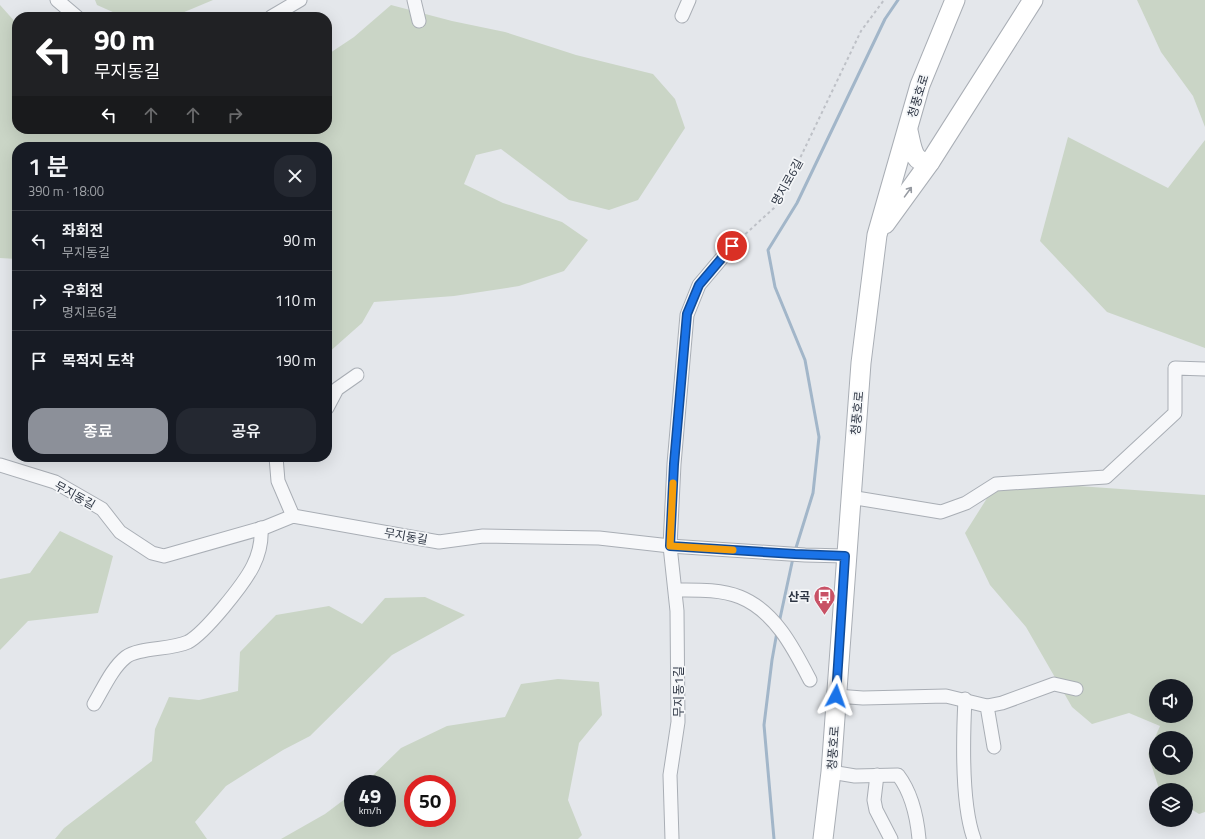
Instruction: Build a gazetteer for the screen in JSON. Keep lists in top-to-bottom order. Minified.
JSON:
{"streets":{"main road":["청풍호로"],"street":["무지동길","무지동1길"],"path":["명지로6길"]},"crossings":[["청풍호로","무지동길"],["무지동길","무지동1길"]],"places":{"bus stop":["산곡"]},"page":{"turn":["90 m","무지동길"],"heading":["1 분","390 m · 18:00"],"list":[{"name":"좌회전","note":"무지동길","value":"90 m"},{"name":"우회전","note":"명지로6길","value":"110 m"},{"name":"목적지 도착","value":"190 m"}],"buttons":["종료","공유"],"speed":"49 km/h","limit":"50"}}
